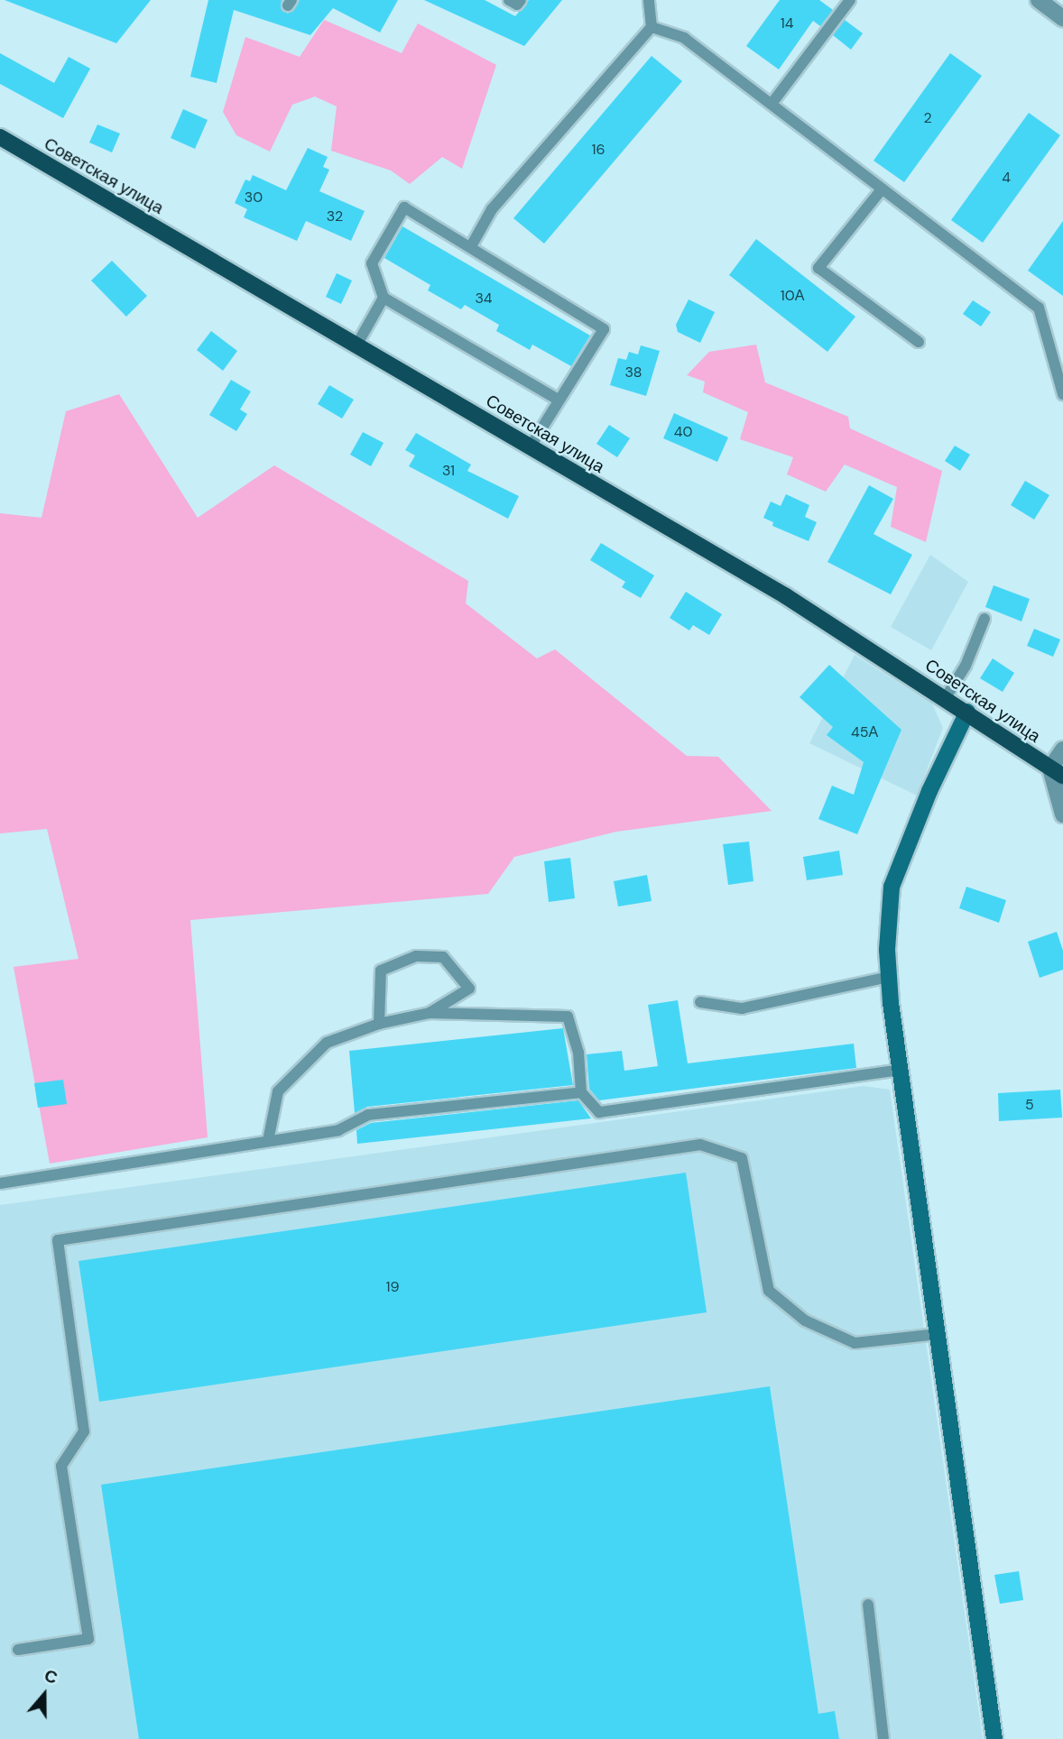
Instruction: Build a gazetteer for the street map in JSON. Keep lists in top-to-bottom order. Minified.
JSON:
{"streets":{"main road":["Советская улица"]},"house_numbers":["14","2","16","4","30","32","10А","34","38","40","31","45А","5","19"],"north":"top"}
